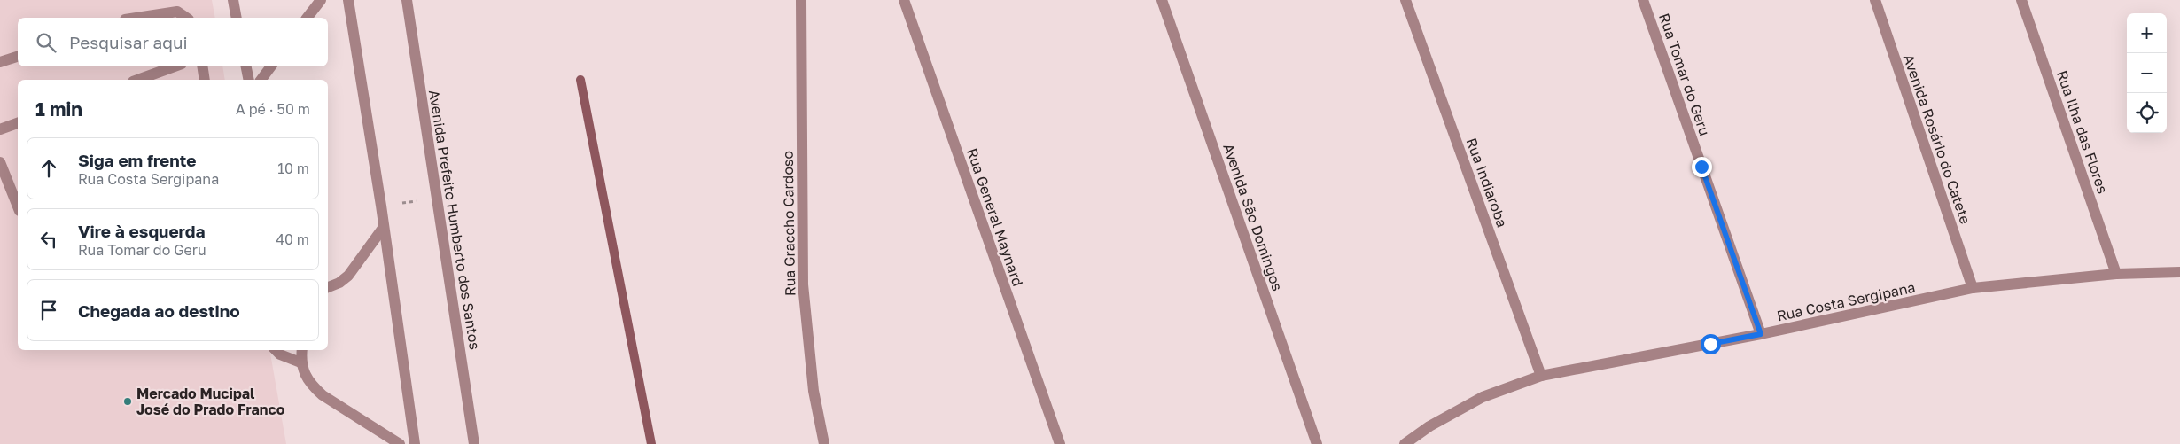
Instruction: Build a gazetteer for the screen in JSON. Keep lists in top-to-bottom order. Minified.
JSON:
{"streets":{"street":["Rua Tomar do Geru","Rua Ilha das Flores","Avenida Rosário do Catete","Rua Indiaroba","Rua General Maynard","Avenida São Domingos","Avenida Prefeito Humberto dos Santos","Rua Graccho Cardoso","Rua Costa Sergipana"]},"crossings":[["Rua Tomar do Geru","Rua Costa Sergipana"],["Rua Ilha das Flores","Rua Costa Sergipana"],["Avenida Rosário do Catete","Rua Costa Sergipana"],["Rua Indiaroba","Rua Costa Sergipana"]],"places":["Mercado Mucipal José do Prado Franco"],"page":{"map_buttons":["+","−"],"search":"Pesquisar aqui","heading":["1 min","A pé · 50 m"],"list":[["Siga em frente","Rua Costa Sergipana","10 m"],["Vire à esquerda","Rua Tomar do Geru","40 m"],"Chegada ao destino"]}}
